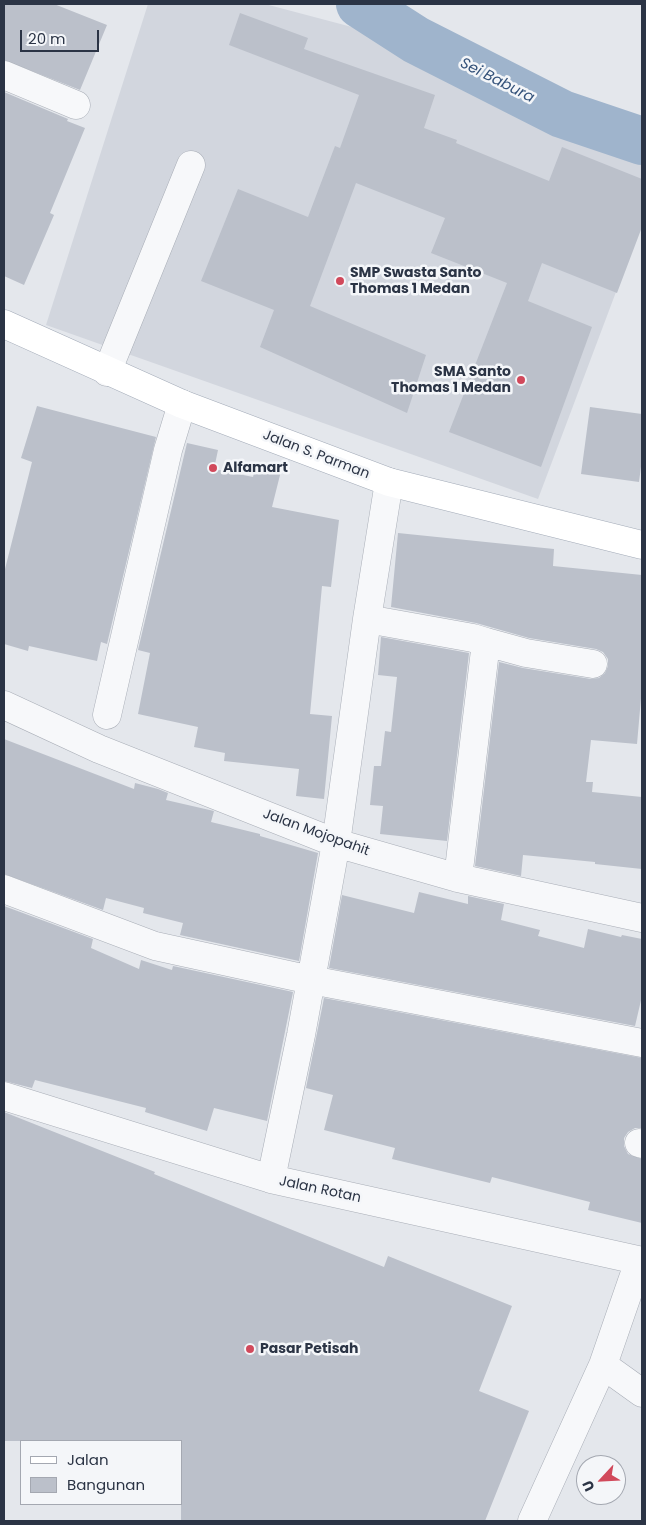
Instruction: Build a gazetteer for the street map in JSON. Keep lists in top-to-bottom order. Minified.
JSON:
{"streets":{"main road":["Jalan S. Parman"],"street":["Jalan Mojopahit","Jalan Rotan"]},"water":["Sei Babura"],"places":["SMP Swasta Santo Thomas 1 Medan","SMA Santo Thomas 1 Medan","Alfamart","Pasar Petisah"],"legend":["Jalan","Bangunan"],"scale_bar":"20 m","north":"bottom left"}
